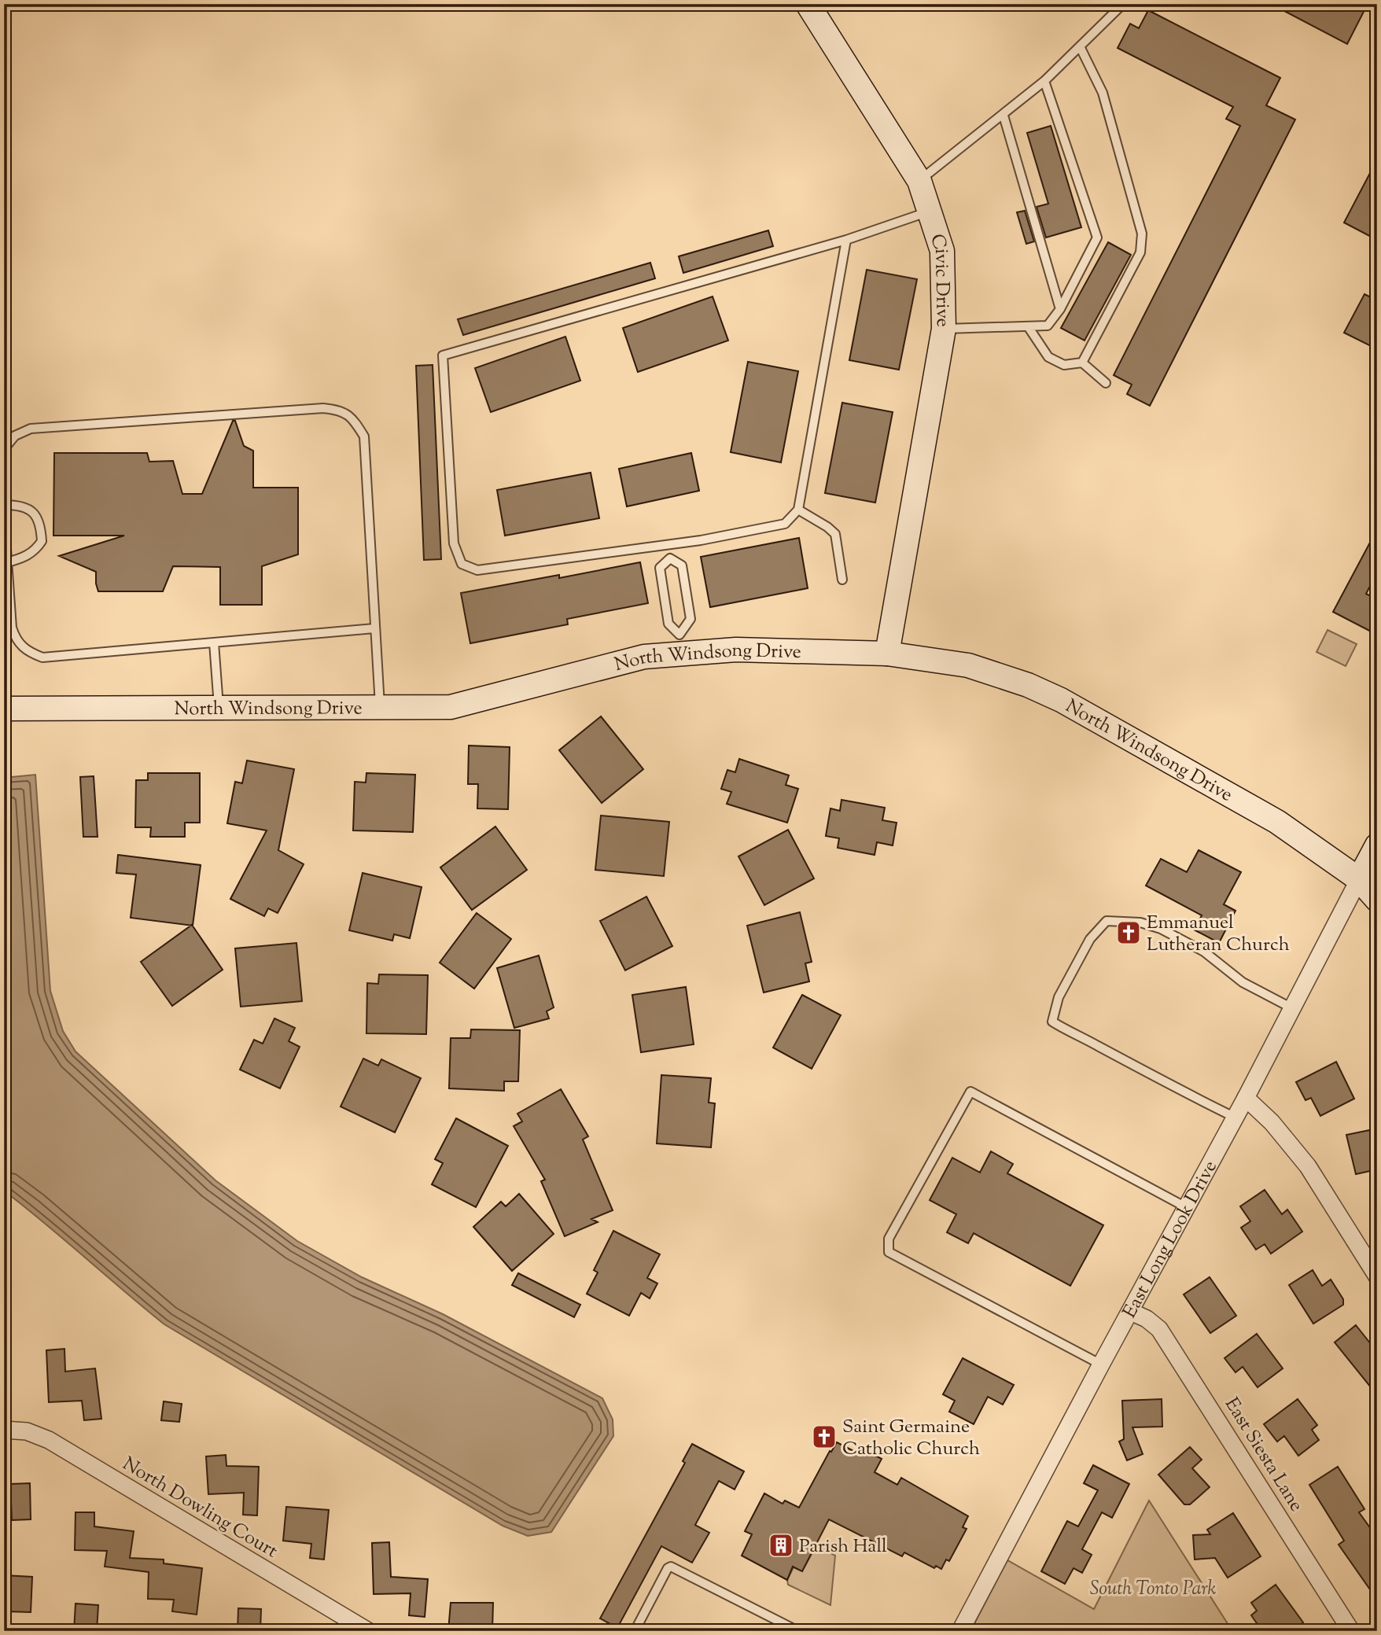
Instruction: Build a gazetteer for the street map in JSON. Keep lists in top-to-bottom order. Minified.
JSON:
{"streets":{"street":["Civic Drive","North Windsong Drive","East Long Look Drive","East Siesta Lane","North Dowling Court"]},"crossings":[["Civic Drive","North Windsong Drive"],["North Windsong Drive","East Long Look Drive"],["East Long Look Drive","East Siesta Lane"]],"parks":["South Tonto Park"],"places":{"church":["Emmanuel Lutheran Church","Saint Germaine Catholic Church"],"building":["Parish Hall"]}}
